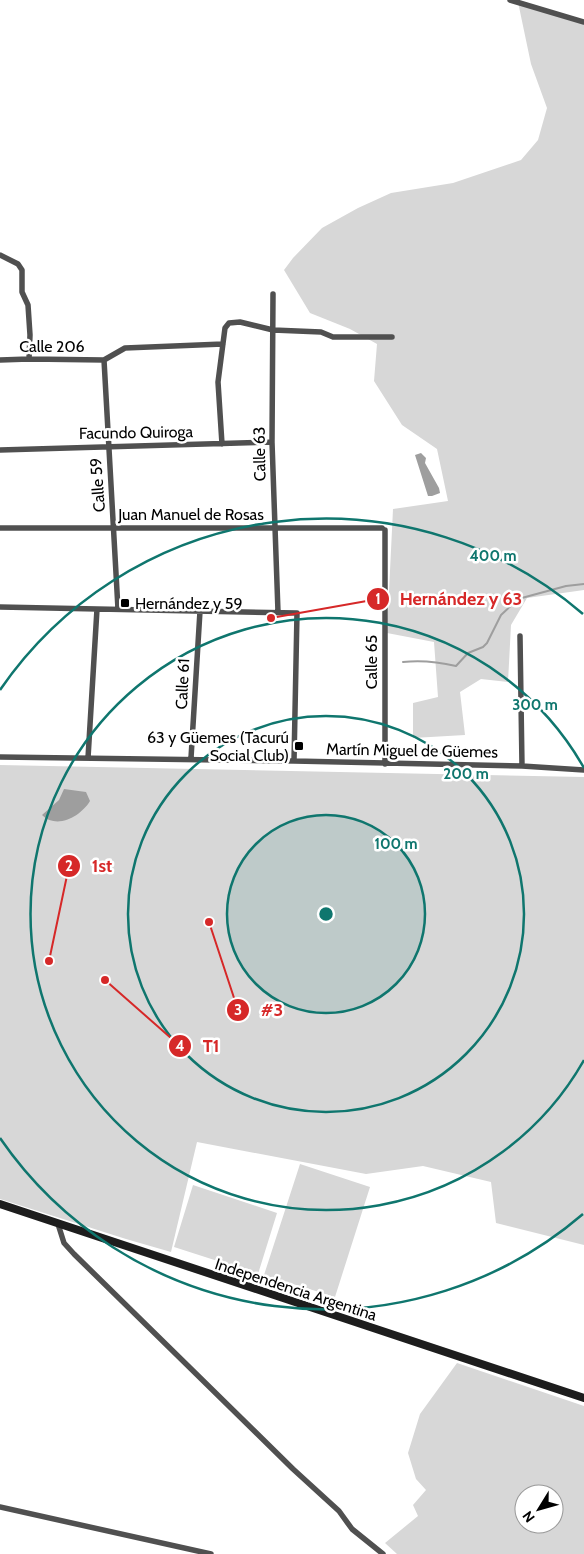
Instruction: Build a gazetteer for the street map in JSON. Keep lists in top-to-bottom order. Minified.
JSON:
{"streets":{"street":["Calle 206","Facundo Quiroga","Calle 63","Calle 59","Juan Manuel de Rosas","Calle 65","Calle 61","Martín Miguel de Güemes","Independencia Argentina"]},"crossings":[["Calle 206","Calle 59"],["Facundo Quiroga","Calle 63"],["Facundo Quiroga","Calle 59"],["Calle 63","Juan Manuel de Rosas"],["Calle 59","Juan Manuel de Rosas"],["Juan Manuel de Rosas","Calle 65"],["Calle 65","Martín Miguel de Güemes"],["Calle 61","Martín Miguel de Güemes"]],"places":{"transit":["Hernández y 59","63 y Güemes (Tacurú Social Club)"],"other":["Hernández y 63","#3","1st","T1"]},"north":"bottom left","rings":["400 m","300 m","200 m","100 m"]}
